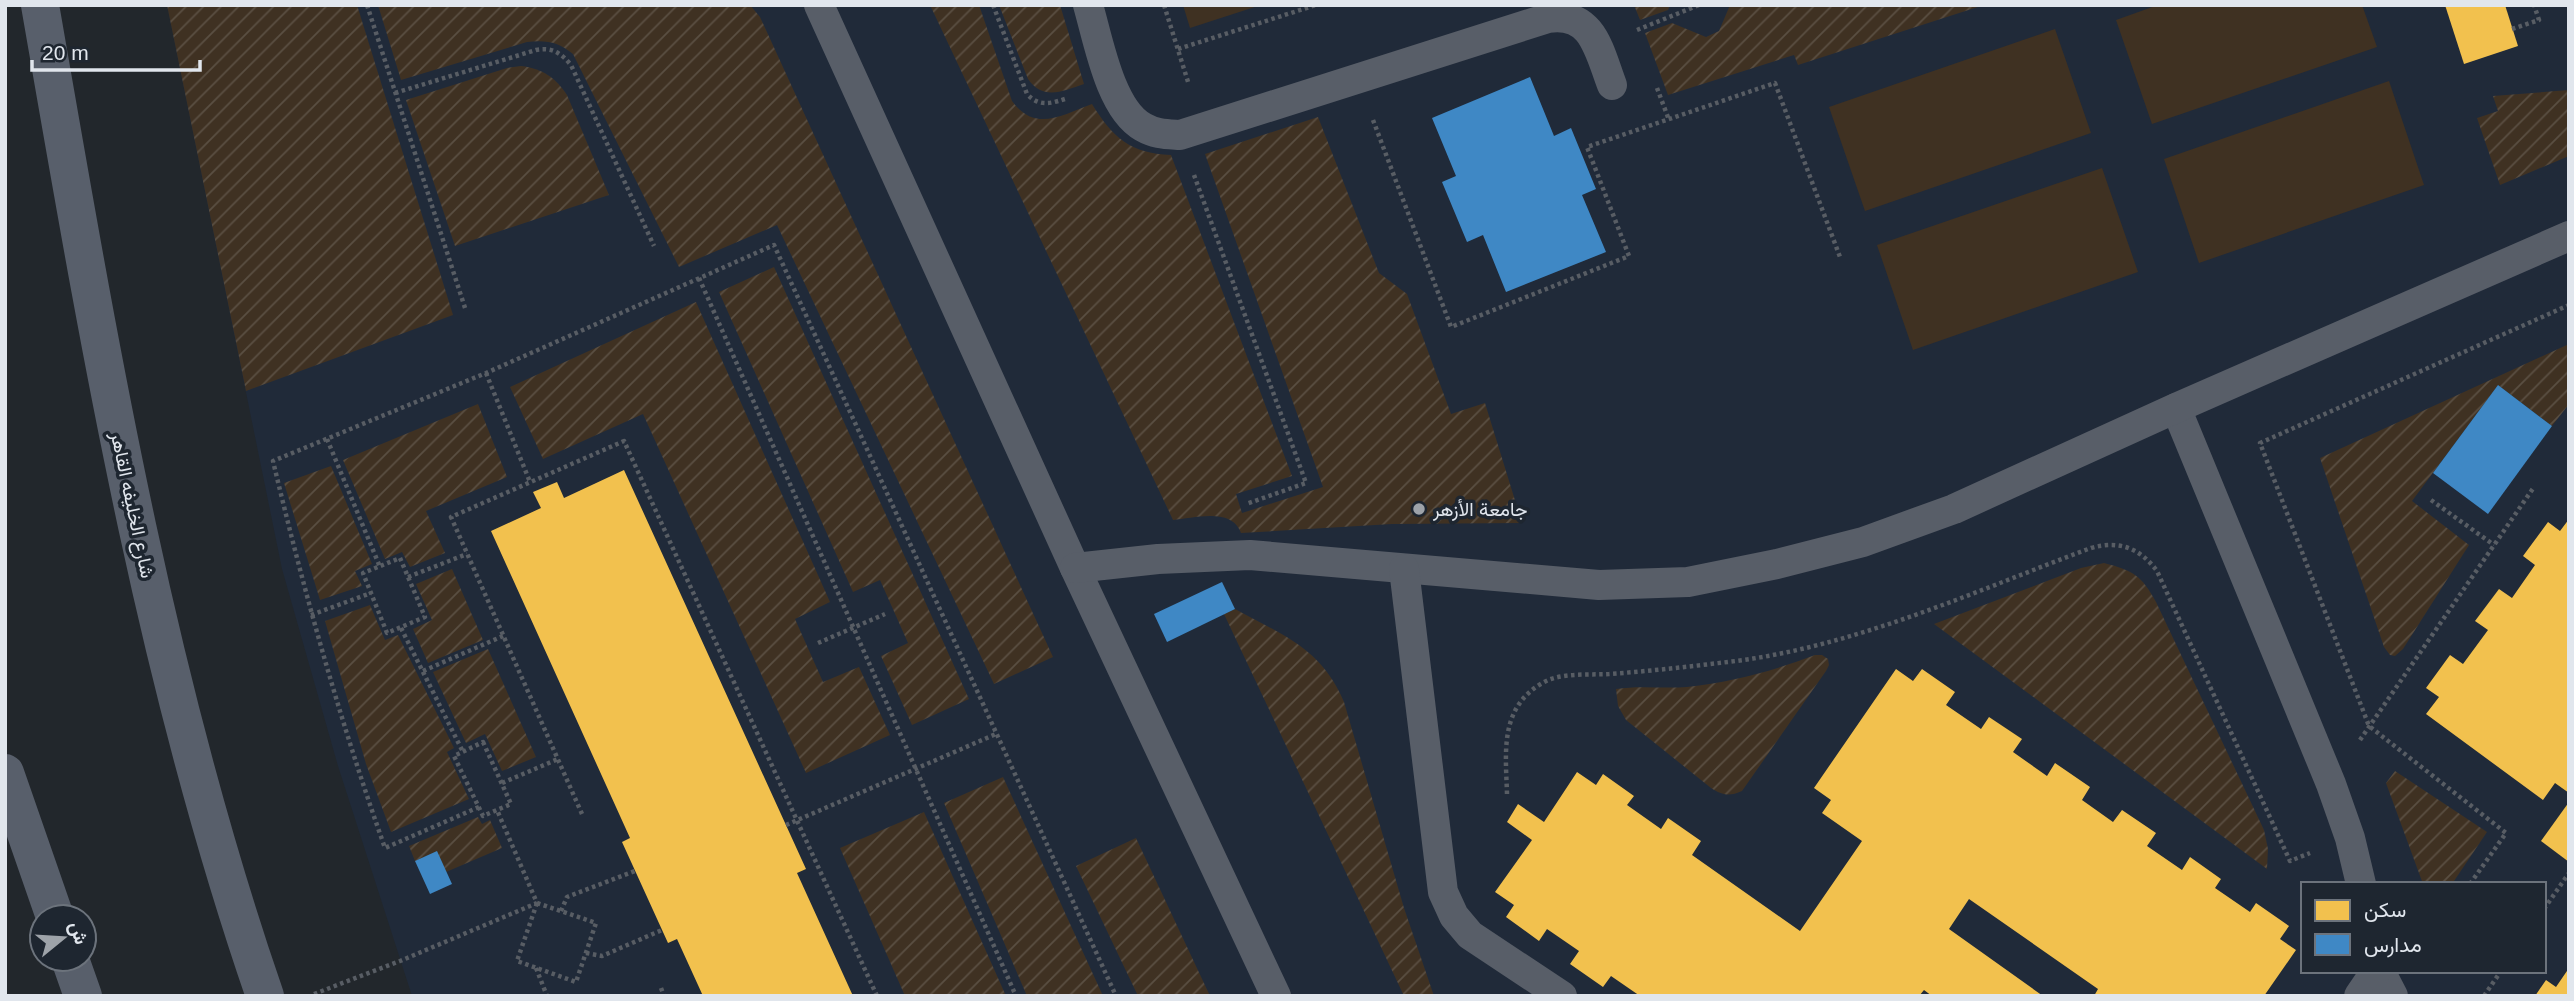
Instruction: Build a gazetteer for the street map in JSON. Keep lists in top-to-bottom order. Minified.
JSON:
{"streets":{"main road":["شارع الخليفه القاهر"]},"places":["جامعة الأزهر"],"legend":["سكن","مدارس"],"scale_bar":"20 m","north":"right"}
